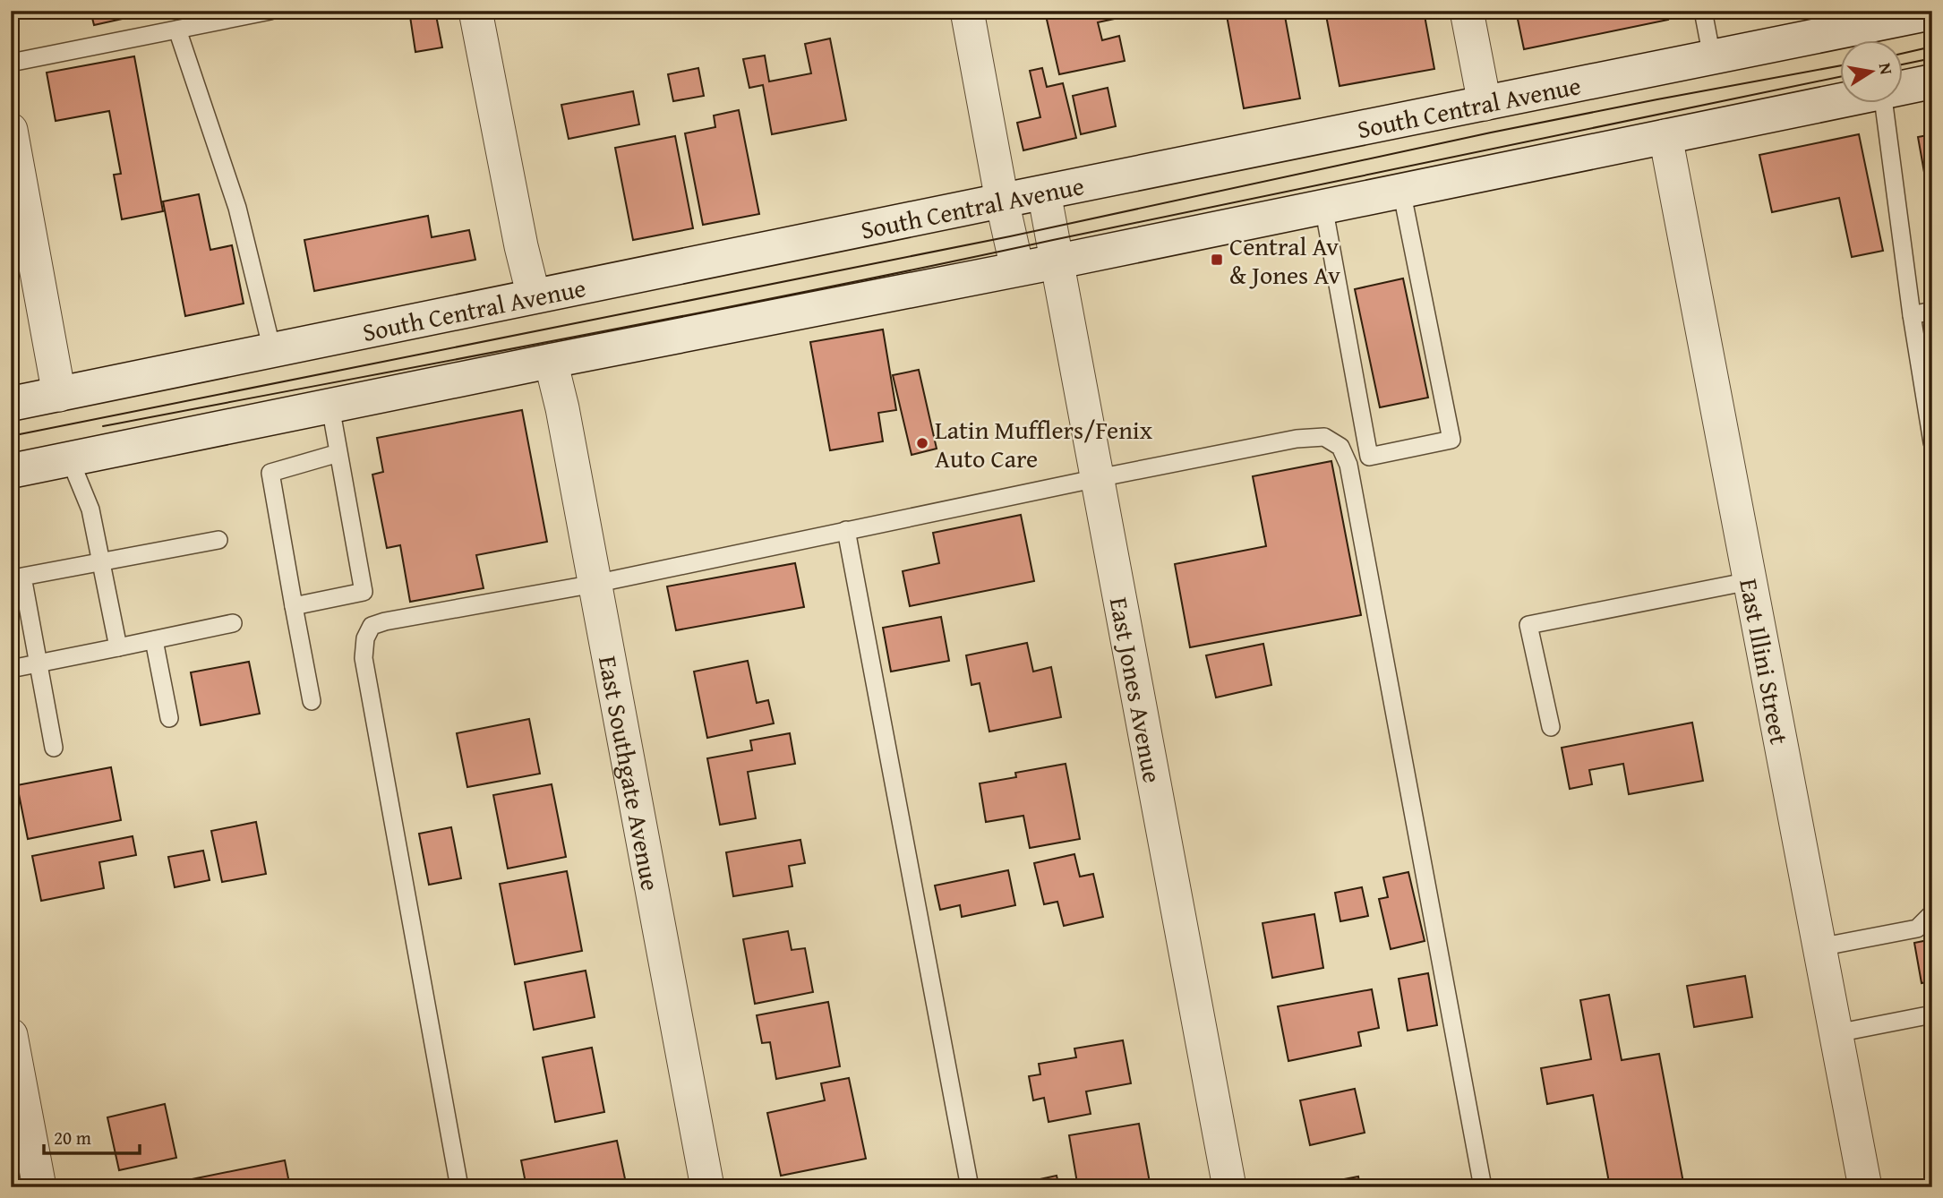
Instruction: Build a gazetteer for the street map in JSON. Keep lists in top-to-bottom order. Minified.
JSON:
{"streets":{"main road":["South Central Avenue"],"street":["East Illini Street","East Jones Avenue","East Southgate Avenue"]},"crossings":[["South Central Avenue","East Jones Avenue"]],"places":{"transit":["Central Av & Jones Av"],"other":["Latin Mufflers/Fenix Auto Care"]},"scale_bar":"20 m","north":"right"}
